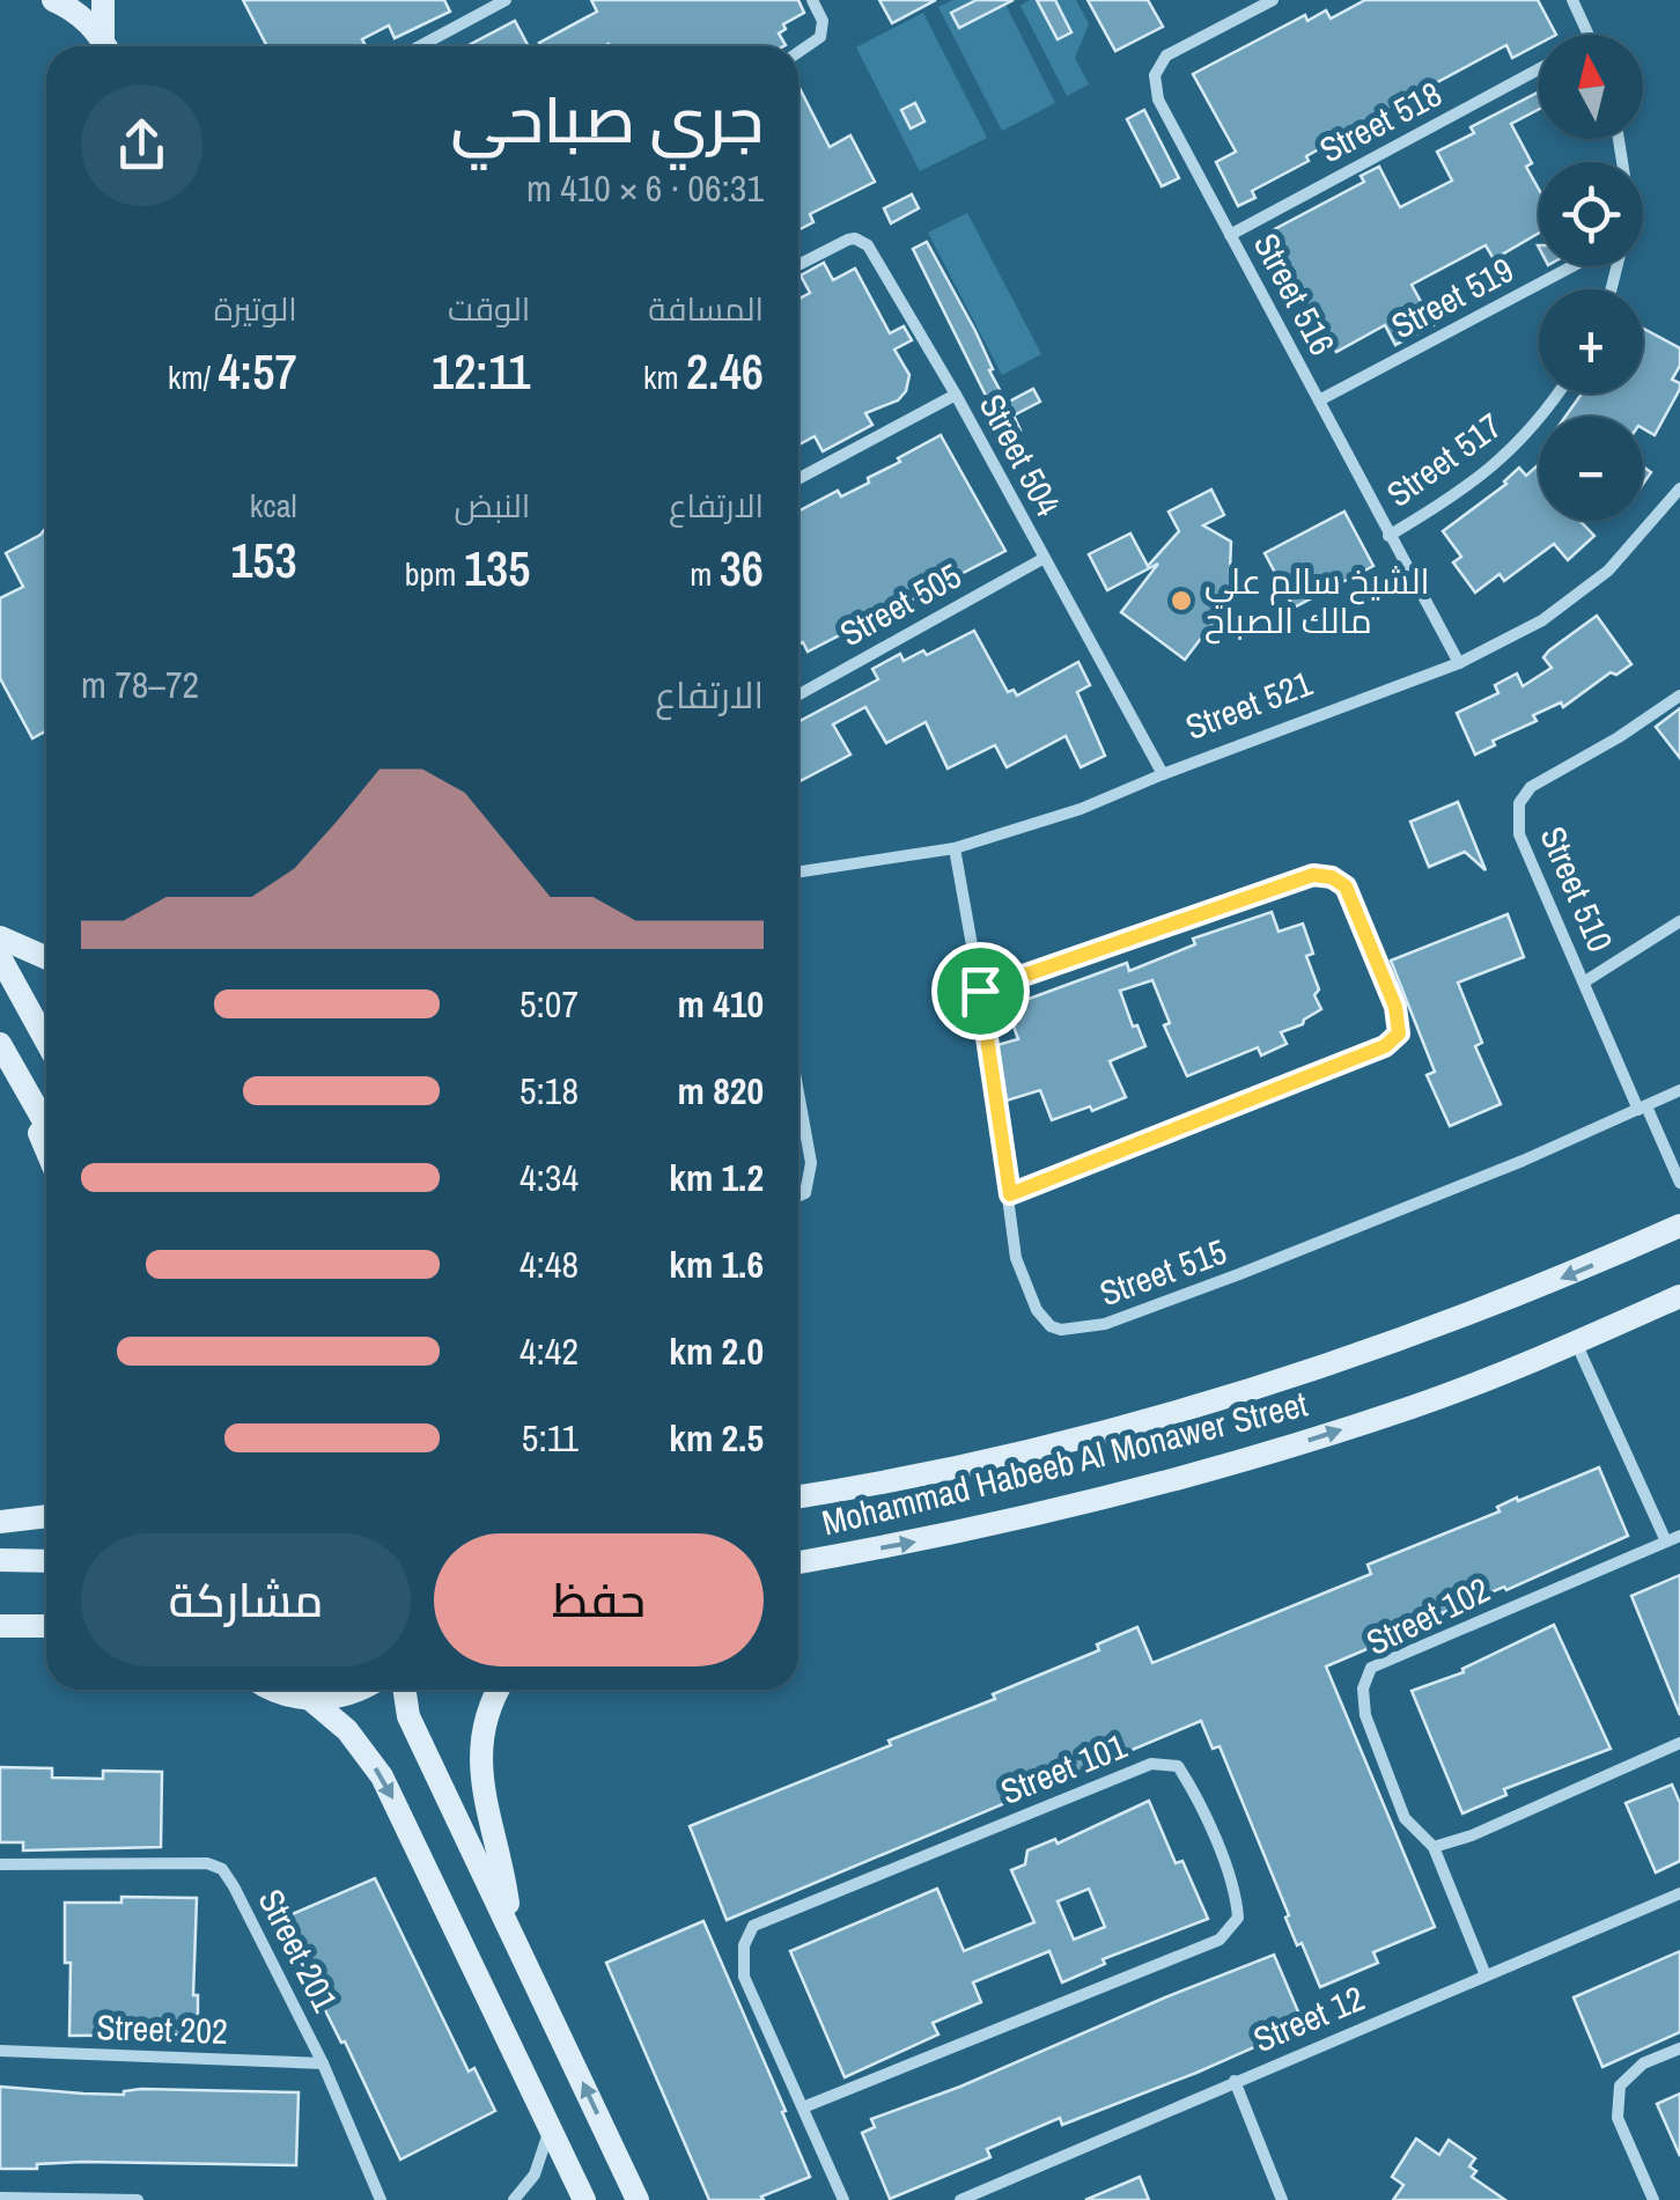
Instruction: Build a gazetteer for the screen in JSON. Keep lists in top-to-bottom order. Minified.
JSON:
{"streets":{"main road":["Mohammad Habeeb Al Monawer Street"],"street":["Street 518","Street 516","Street 519","Street 504","Street 517","Street 505","Street 521","Street 510","Street 515","Street 102","Street 101","Street 201","Street 12","Street 202"]},"crossings":[["Street 518","Street 516"],["Street 516","Street 519"],["Street 516","Street 517"],["Street 516","Street 521"],["Street 504","Street 505"],["Street 504","Street 521"],["Street 521","Street 515"],["Street 510","Street 515"],["Street 201","Street 202"]],"places":["الشيخ سالم علي مالك الصباح"],"north":"top","page":{"map_buttons":["+","−"],"heading":["جري صباحي","06:31 · 6 × 410 m"],"stats":[["المسافة","2.46 km"],["الوقت","12:11"],["الوتيرة","4:57 /km"],["الارتفاع","36 m"],["النبض","135 bpm"],["kcal","153"]],"chart":["الارتفاع","72–78 m"],"list":[{"name":"410 m","note":"5:07"},{"name":"820 m","note":"5:18"},{"name":"1.2 km","note":"4:34"},{"name":"1.6 km","note":"4:48"},{"name":"2.0 km","note":"4:42"},{"name":"2.5 km","note":"5:11"}],"buttons":["حفظ","مشاركة"]}}
